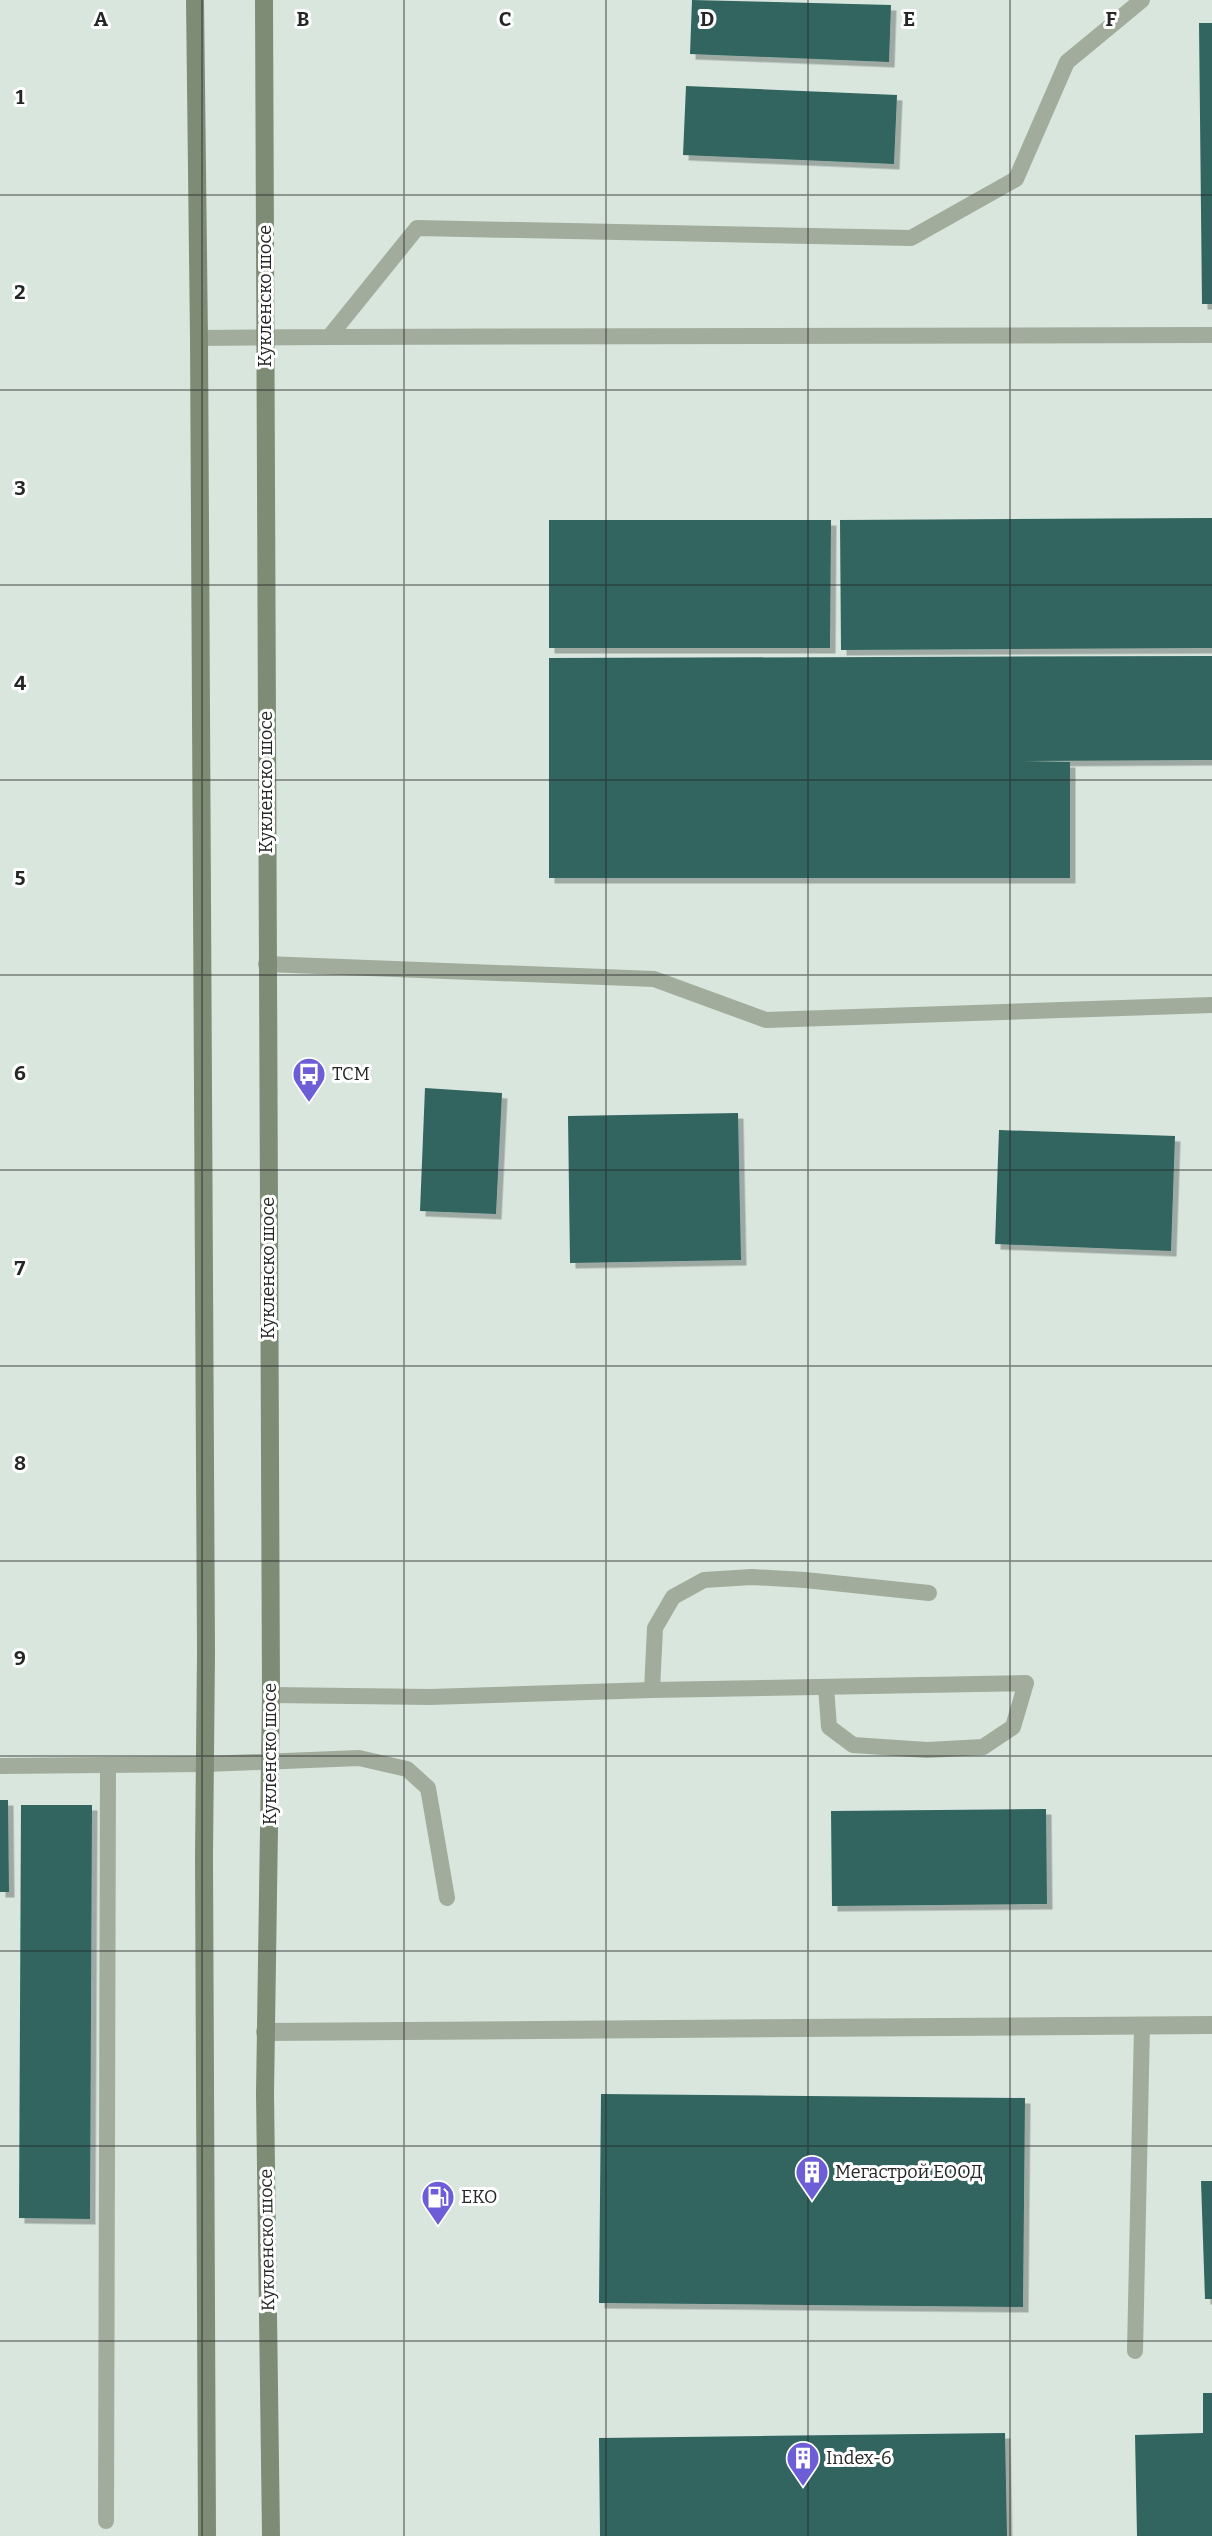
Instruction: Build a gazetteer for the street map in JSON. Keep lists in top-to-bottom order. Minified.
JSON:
{"streets":{"main road":["Кукленско шосе"]},"places":{"bus stop":["ТСМ"],"building":["Мегастрой ЕООД","Index-6"],"fuel station":["EKO"]},"grid":{"columns":["A","B","C","D","E","F"],"rows":["1","2","3","4","5","6","7","8","9"]}}
